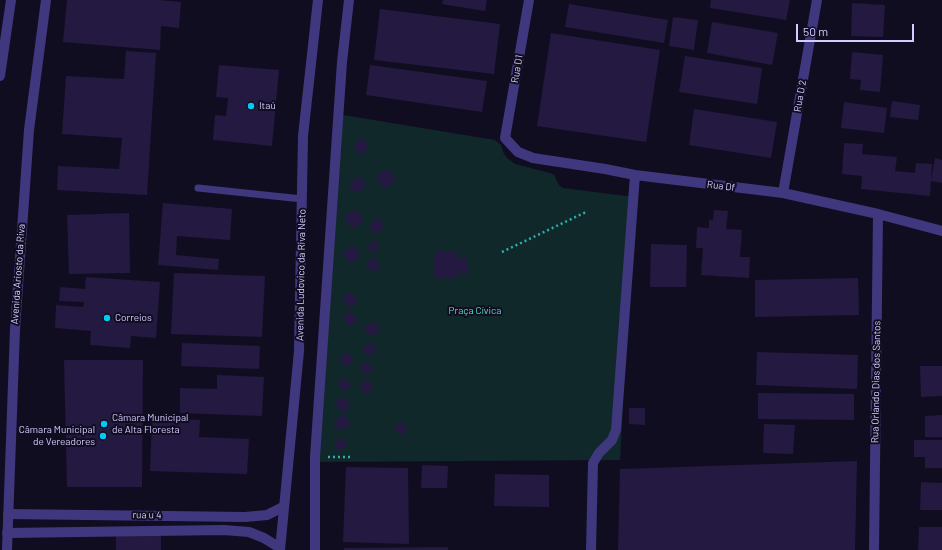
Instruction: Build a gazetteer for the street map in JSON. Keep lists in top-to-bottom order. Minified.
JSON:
{"streets":{"street":["Rua D1","Rua D 2","Rua Df","Avenida Ariosto da Riva","Avenida Ludovico da Riva Neto","Rua Orlando Dias dos Santos","rua u 4"]},"crossings":[["Rua D1","Rua Df"],["Rua D 2","Rua Df"],["Rua Df","Rua Orlando Dias dos Santos"],["Avenida Ariosto da Riva","rua u 4"],["Avenida Ludovico da Riva Neto","rua u 4"]],"parks":["Praça Cívica"],"places":["Itaú","Correios","Câmara Municipal de Alta Floresta","Câmara Municipal de Vereadores"],"scale_bar":"50 m"}
